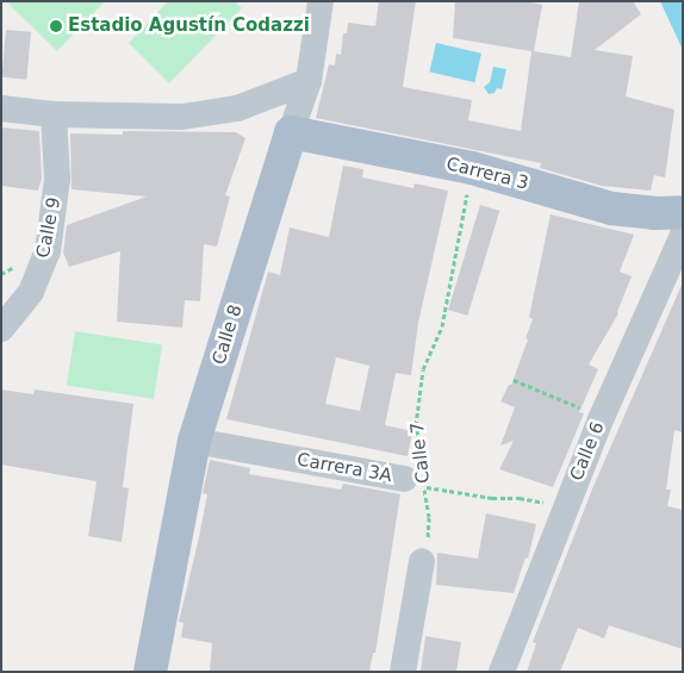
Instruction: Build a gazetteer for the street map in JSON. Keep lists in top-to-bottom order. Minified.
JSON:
{"streets":{"main road":["Carrera 3","Calle 8"],"street":["Calle 9","Calle 6","Carrera 3A"],"path":["Calle 7"]},"crossings":[["Carrera 3","Calle 8"],["Carrera 3","Calle 7"],["Calle 8","Carrera 3A"],["Calle 7","Carrera 3A"]],"places":["Estadio Agustín Codazzi"]}
